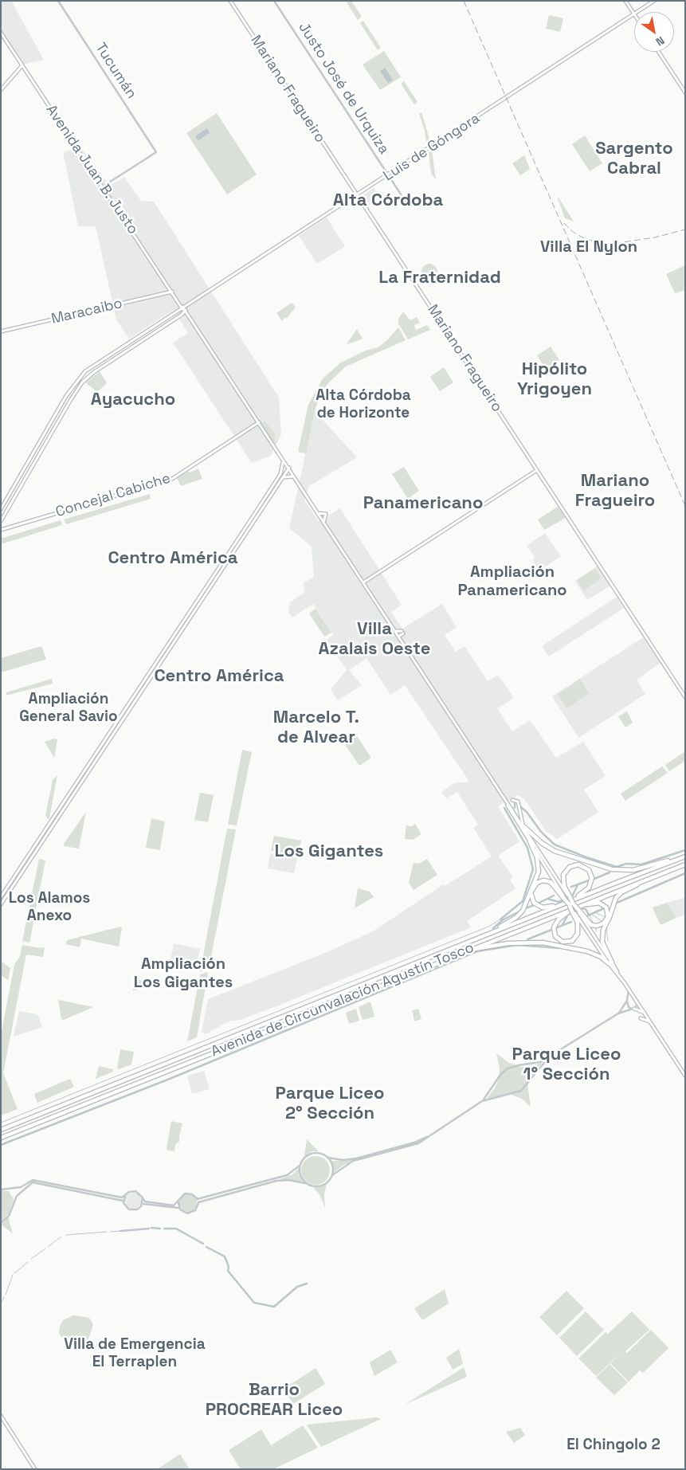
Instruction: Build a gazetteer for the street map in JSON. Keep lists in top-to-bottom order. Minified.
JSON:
{"streets":{"highway":["Avenida de Circunvalación Agustín Tosco"],"main road":["Mariano Fragueiro","Luis de Góngora","Avenida Juan B. Justo","Maracaibo","Concejal Cabiche"],"street":["Tucumán","Justo José de Urquiza"]},"crossings":[["Tucumán","Avenida Juan B. Justo"],["Justo José de Urquiza","Luis de Góngora"],["Mariano Fragueiro","Luis de Góngora"],["Luis de Góngora","Avenida Juan B. Justo"],["Avenida Juan B. Justo","Maracaibo"],["Avenida Juan B. Justo","Concejal Cabiche"]],"districts":["Sargento Cabral","Alta Córdoba","Villa El Nylon","La Fraternidad","Hipólito Yrigoyen","Alta Córdoba de Horizonte","Ayacucho","Mariano Fragueiro","Panamericano","Centro América","Ampliación Panamericano","Villa Azalais Oeste","Centro América","Ampliación General Savio","Marcelo T. de Alvear","Los Gigantes","Los Alamos Anexo","Ampliación Los Gigantes","Parque Liceo 1° Sección","Parque Liceo 2° Sección","Villa de Emergencia El Terraplen","Barrio PROCREAR Liceo","El Chingolo 2"],"north":"bottom right"}
